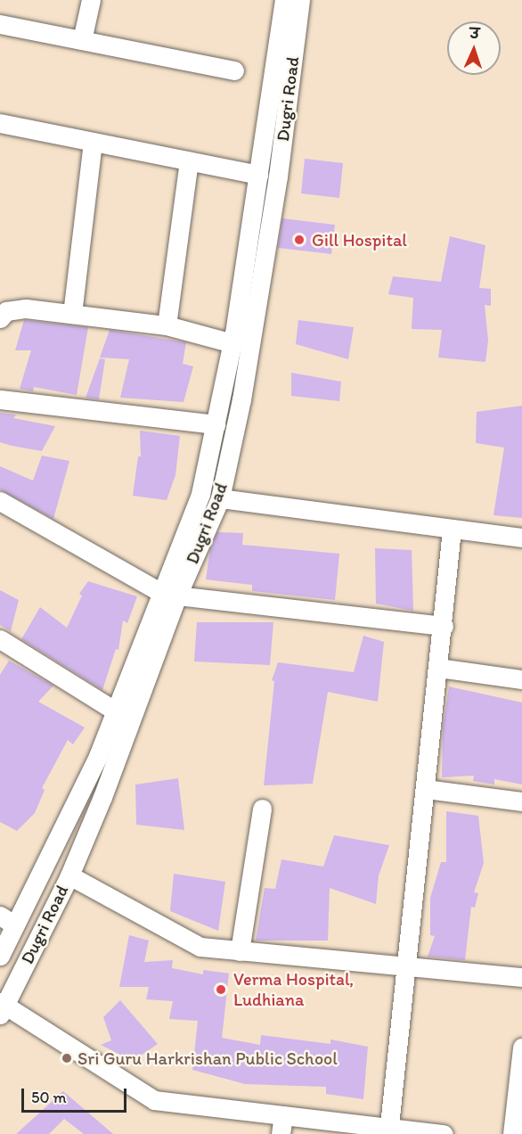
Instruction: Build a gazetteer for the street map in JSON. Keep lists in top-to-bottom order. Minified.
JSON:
{"streets":{"street":["Dugri Road"]},"places":["Gill Hospital","Verma Hospital, Ludhiana","Sri Guru Harkrishan Public School"],"scale_bar":"50 m","north":"top"}
